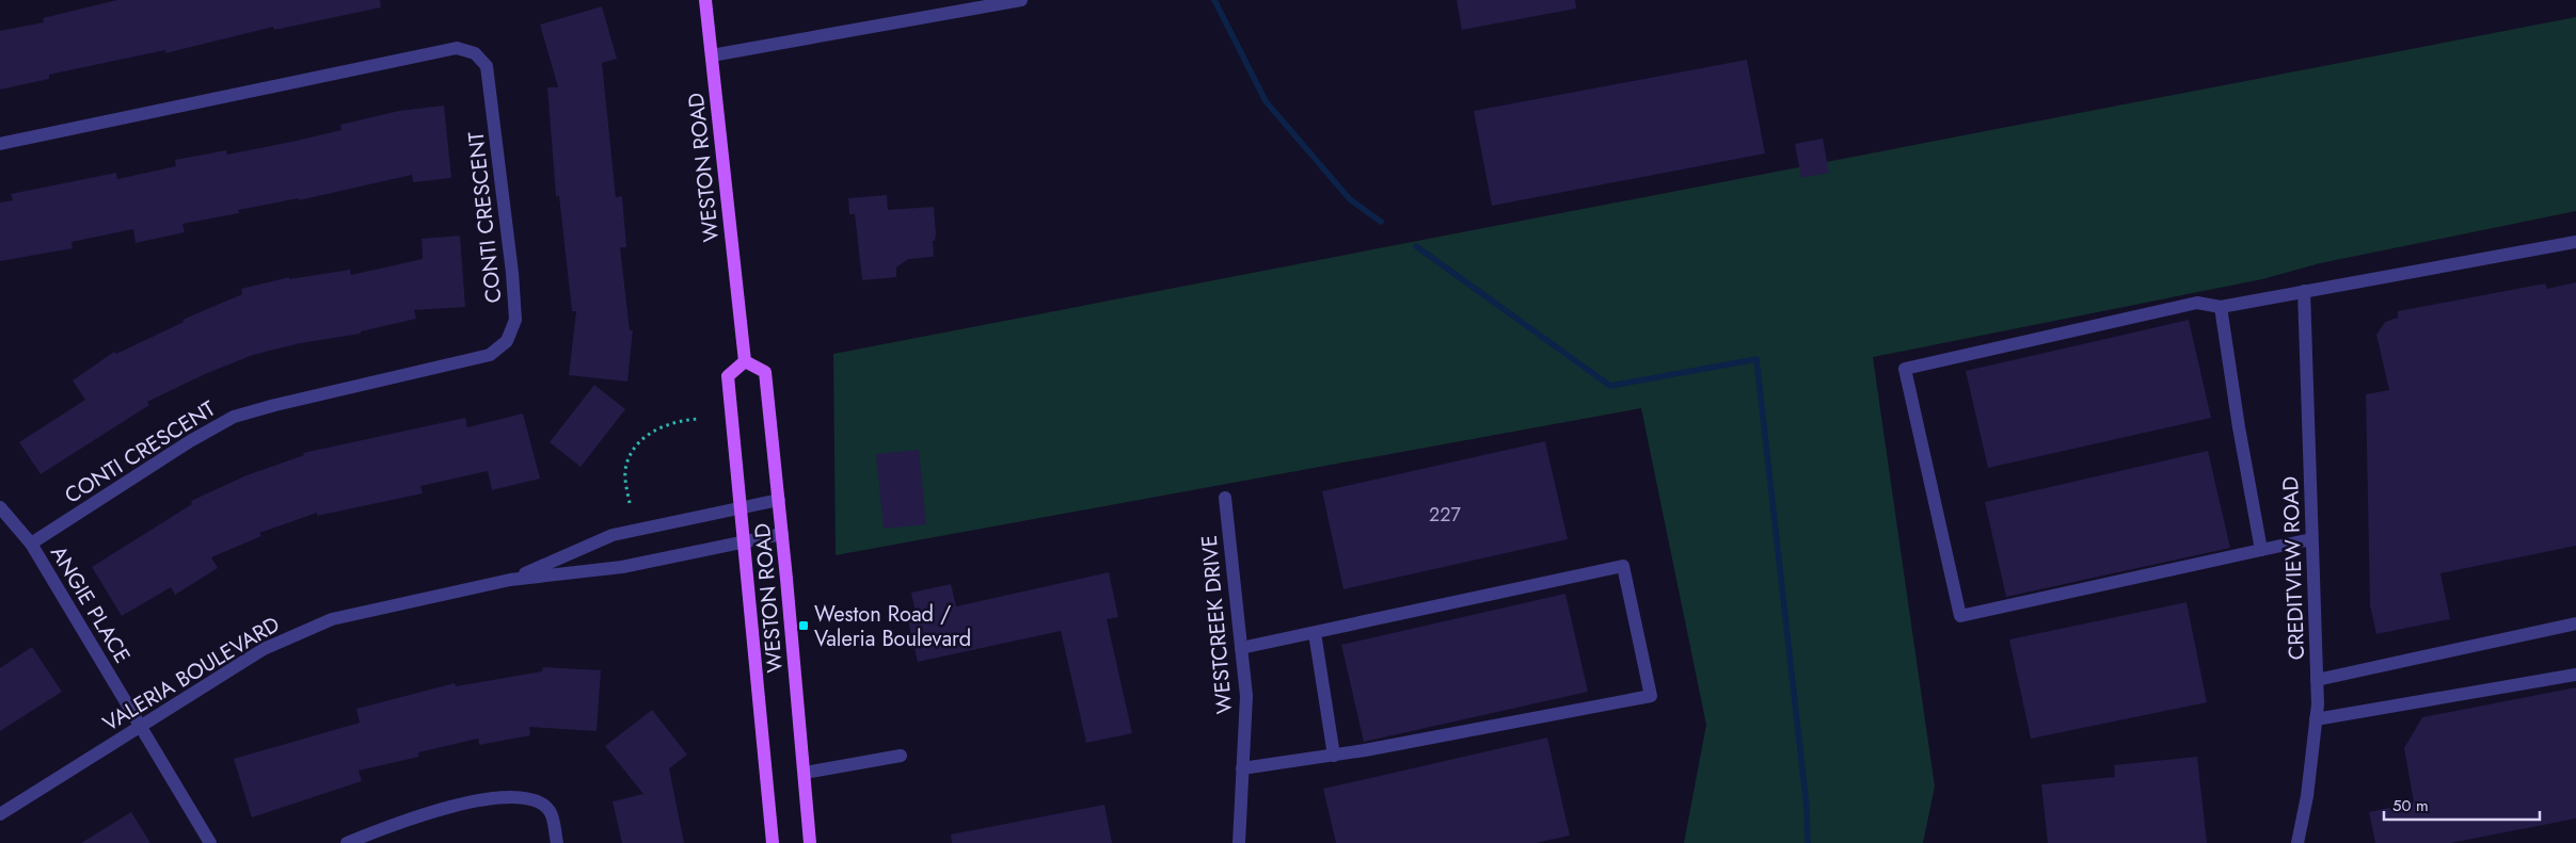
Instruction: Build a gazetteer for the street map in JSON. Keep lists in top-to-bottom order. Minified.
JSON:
{"streets":{"main road":["WESTON ROAD"],"street":["CONTI CRESCENT","CREDITVIEW ROAD","ANGIE PLACE","WESTCREEK DRIVE","VALERIA BOULEVARD"]},"crossings":[["WESTON ROAD","VALERIA BOULEVARD"],["CONTI CRESCENT","ANGIE PLACE"],["ANGIE PLACE","VALERIA BOULEVARD"]],"places":{"transit":["Weston Road / Valeria Boulevard"]},"house_numbers":["227"],"scale_bar":"50 m"}
